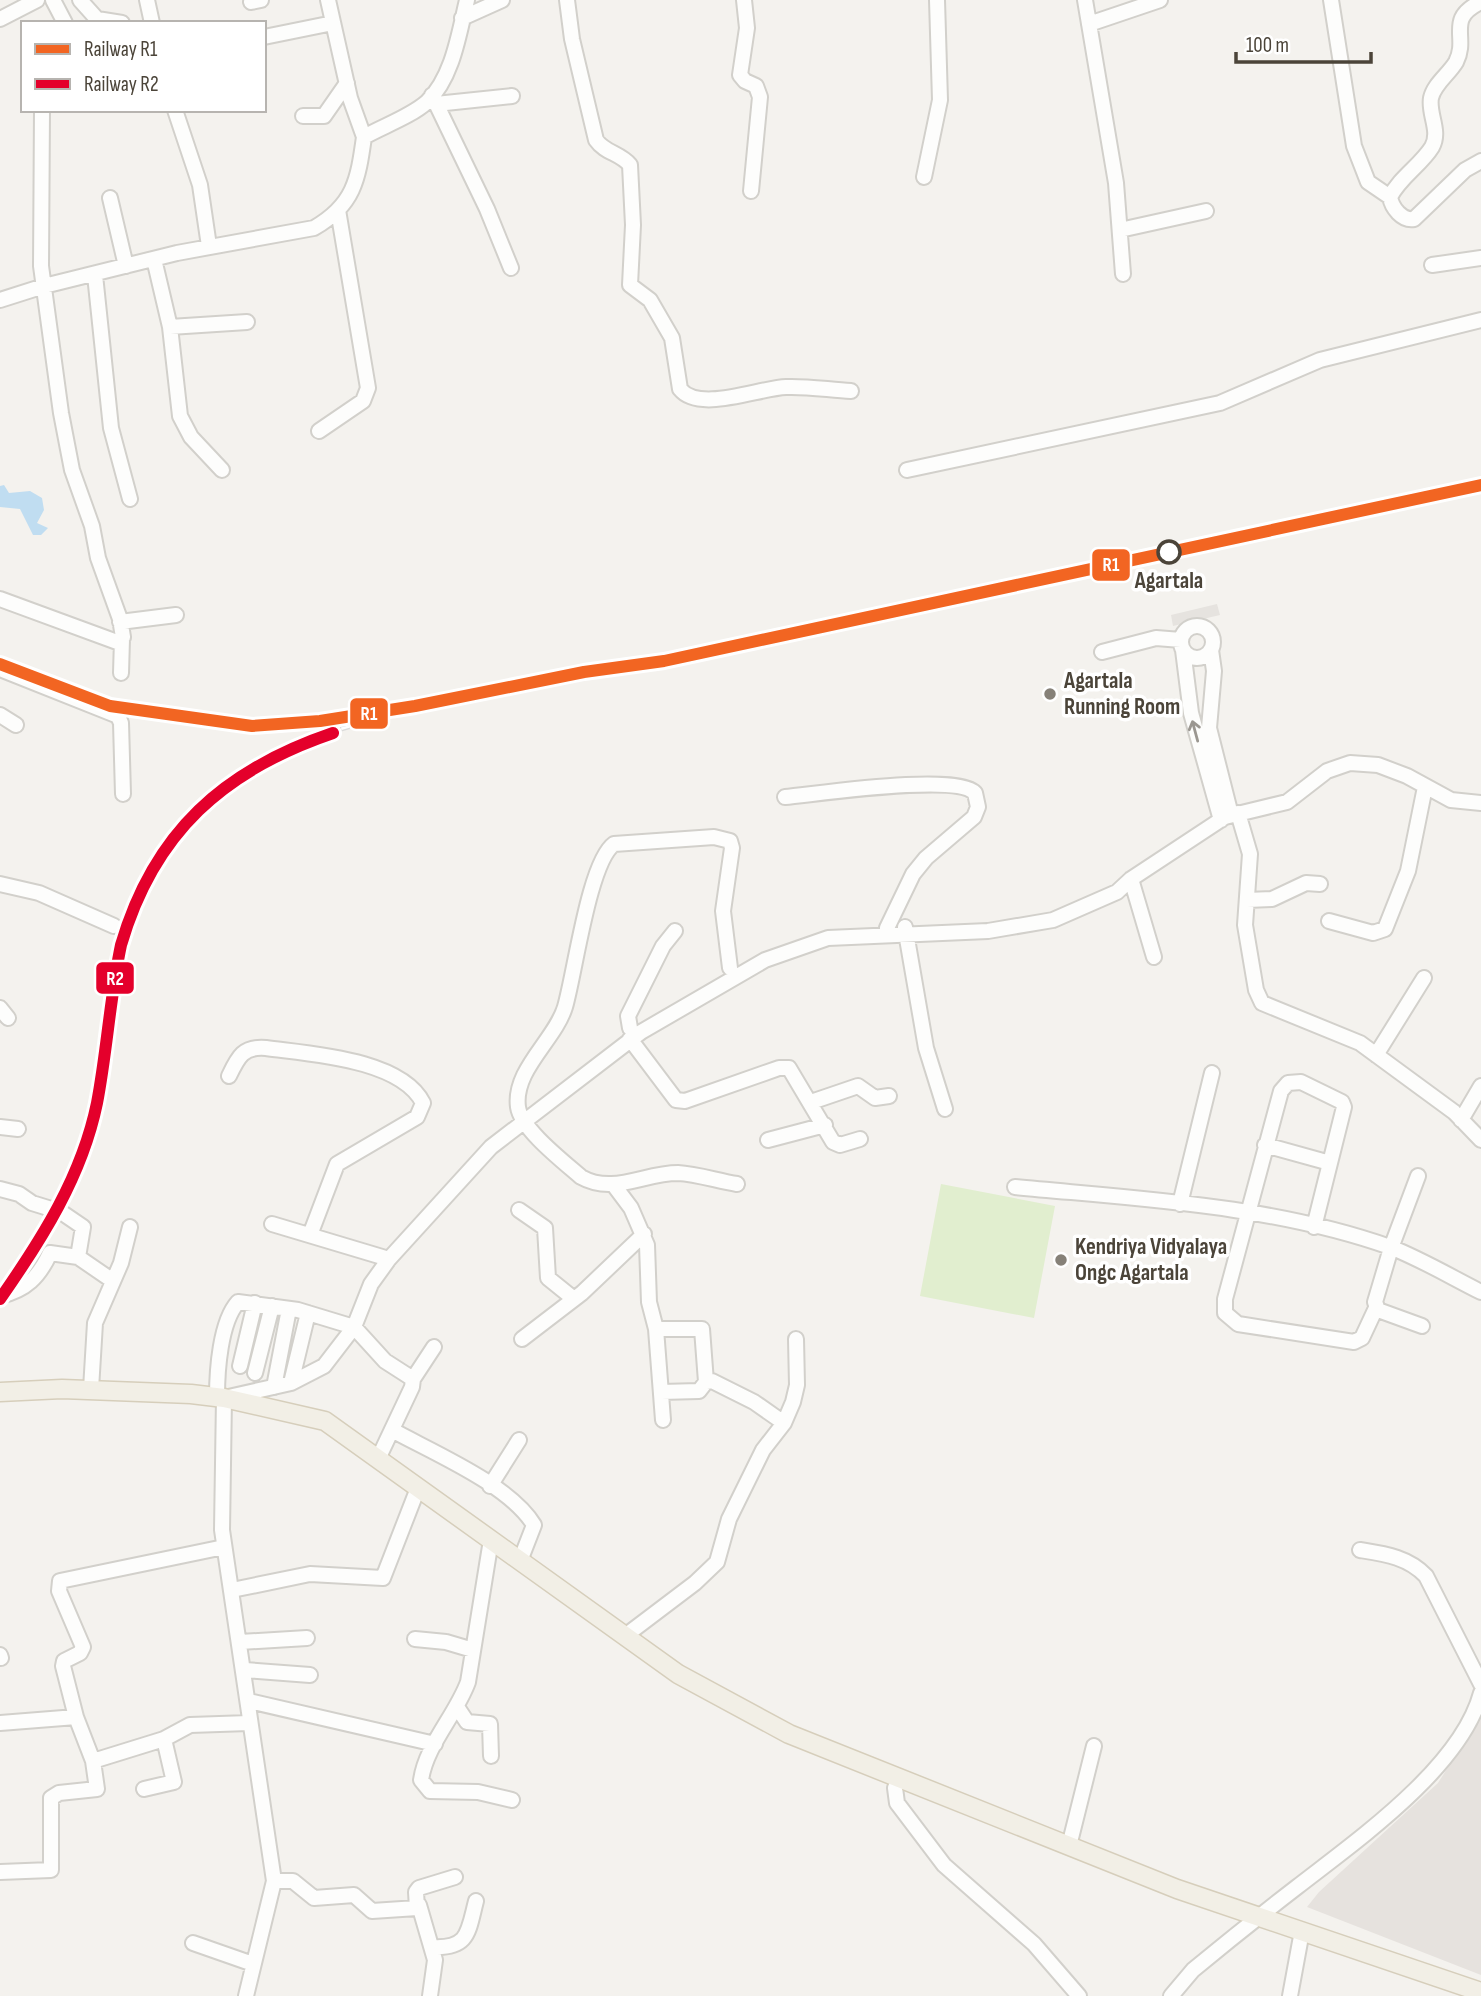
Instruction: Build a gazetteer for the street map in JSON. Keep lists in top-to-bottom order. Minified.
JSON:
{"places":["Agartala","Agartala Running Room","Kendriya Vidyalaya Ongc Agartala"],"lines":["rail line R1","rail line R2"],"legend":["Railway R1","Railway R2"],"scale_bar":"100 m"}
